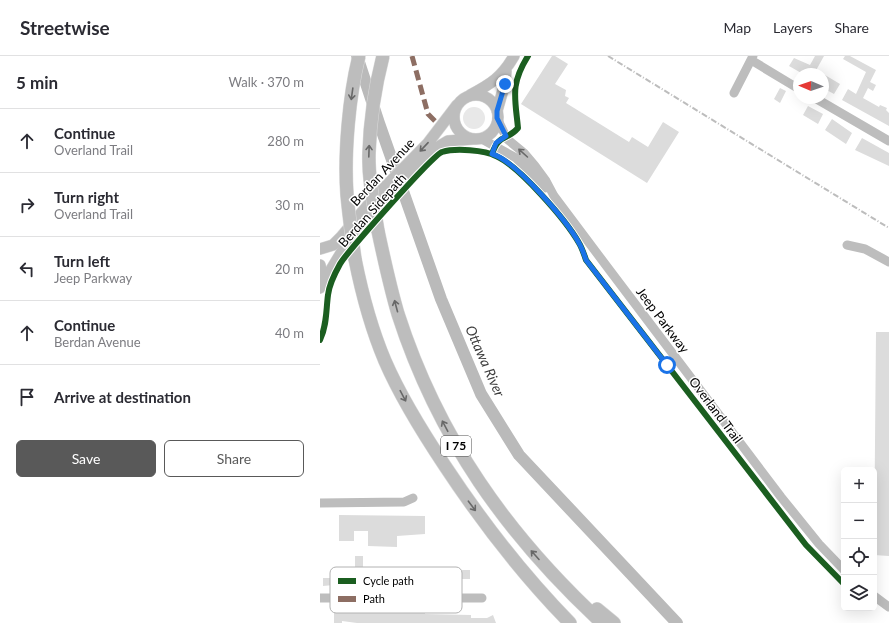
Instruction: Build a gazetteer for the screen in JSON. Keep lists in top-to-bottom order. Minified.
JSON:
{"streets":{"highway":["I 75"],"main road":["Berdan Avenue"],"street":["Jeep Parkway"],"cycle path":["Berdan Sidepath"]},"crossings":[["Berdan Avenue","Jeep Parkway"]],"water":["Ottawa River"],"legend":["Cycle path","Path"],"north":"left","page":{"header":"Streetwise","nav":["Map","Layers","Share"],"heading":["5 min","Walk · 370 m"],"list":[["Continue","Overland Trail","280 m"],["Turn right","Overland Trail","30 m"],["Turn left","Jeep Parkway","20 m"],["Continue","Berdan Avenue","40 m"],"Arrive at destination"],"buttons":["Save","Share"],"map_buttons":["+","−"]}}
